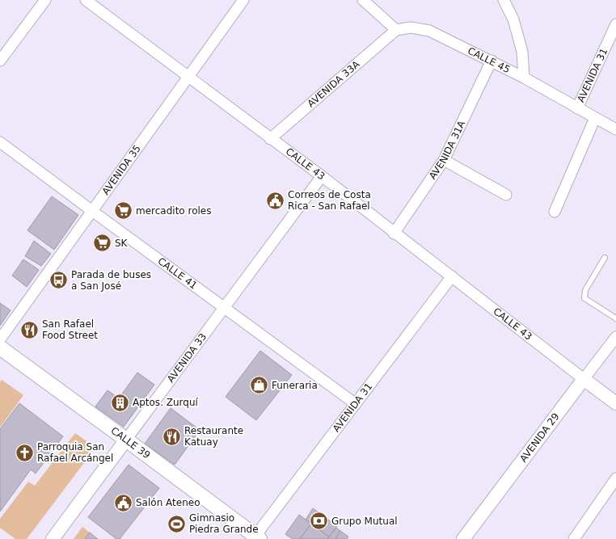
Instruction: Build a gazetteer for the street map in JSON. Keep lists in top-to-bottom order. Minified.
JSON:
{"streets":{"main road":["CALLE 39"],"street":["CALLE 45","AVENIDA 31","AVENIDA 33A","AVENIDA 31A","CALLE 43","AVENIDA 35","CALLE 41","AVENIDA 33","AVENIDA 29"]},"crossings":[["CALLE 45","AVENIDA 31"],["CALLE 45","AVENIDA 33A"],["CALLE 45","AVENIDA 31A"],["AVENIDA 31","CALLE 43"],["AVENIDA 31","CALLE 41"],["AVENIDA 31","CALLE 39"],["AVENIDA 33A","CALLE 43"],["AVENIDA 31A","CALLE 43"],["CALLE 43","AVENIDA 35"],["CALLE 43","AVENIDA 33"],["CALLE 43","AVENIDA 29"],["AVENIDA 35","CALLE 41"],["CALLE 41","AVENIDA 33"],["AVENIDA 33","CALLE 39"]],"places":{"public building":["Correos de Costa Rica - San Rafael","Salón Ateneo"],"supermarket":["mercadito roles","SK"],"bus stop":["Parada de buses a San José"],"restaurant":["San Rafael Food Street","Restaurante Katuay"],"shop":["Funeraria"],"building":["Aptos. Zurquí"],"church":["Parroquia San Rafael Arcángel"],"bank":["Grupo Mutual"],"sports":["Gimnasio Piedra Grande"]}}
